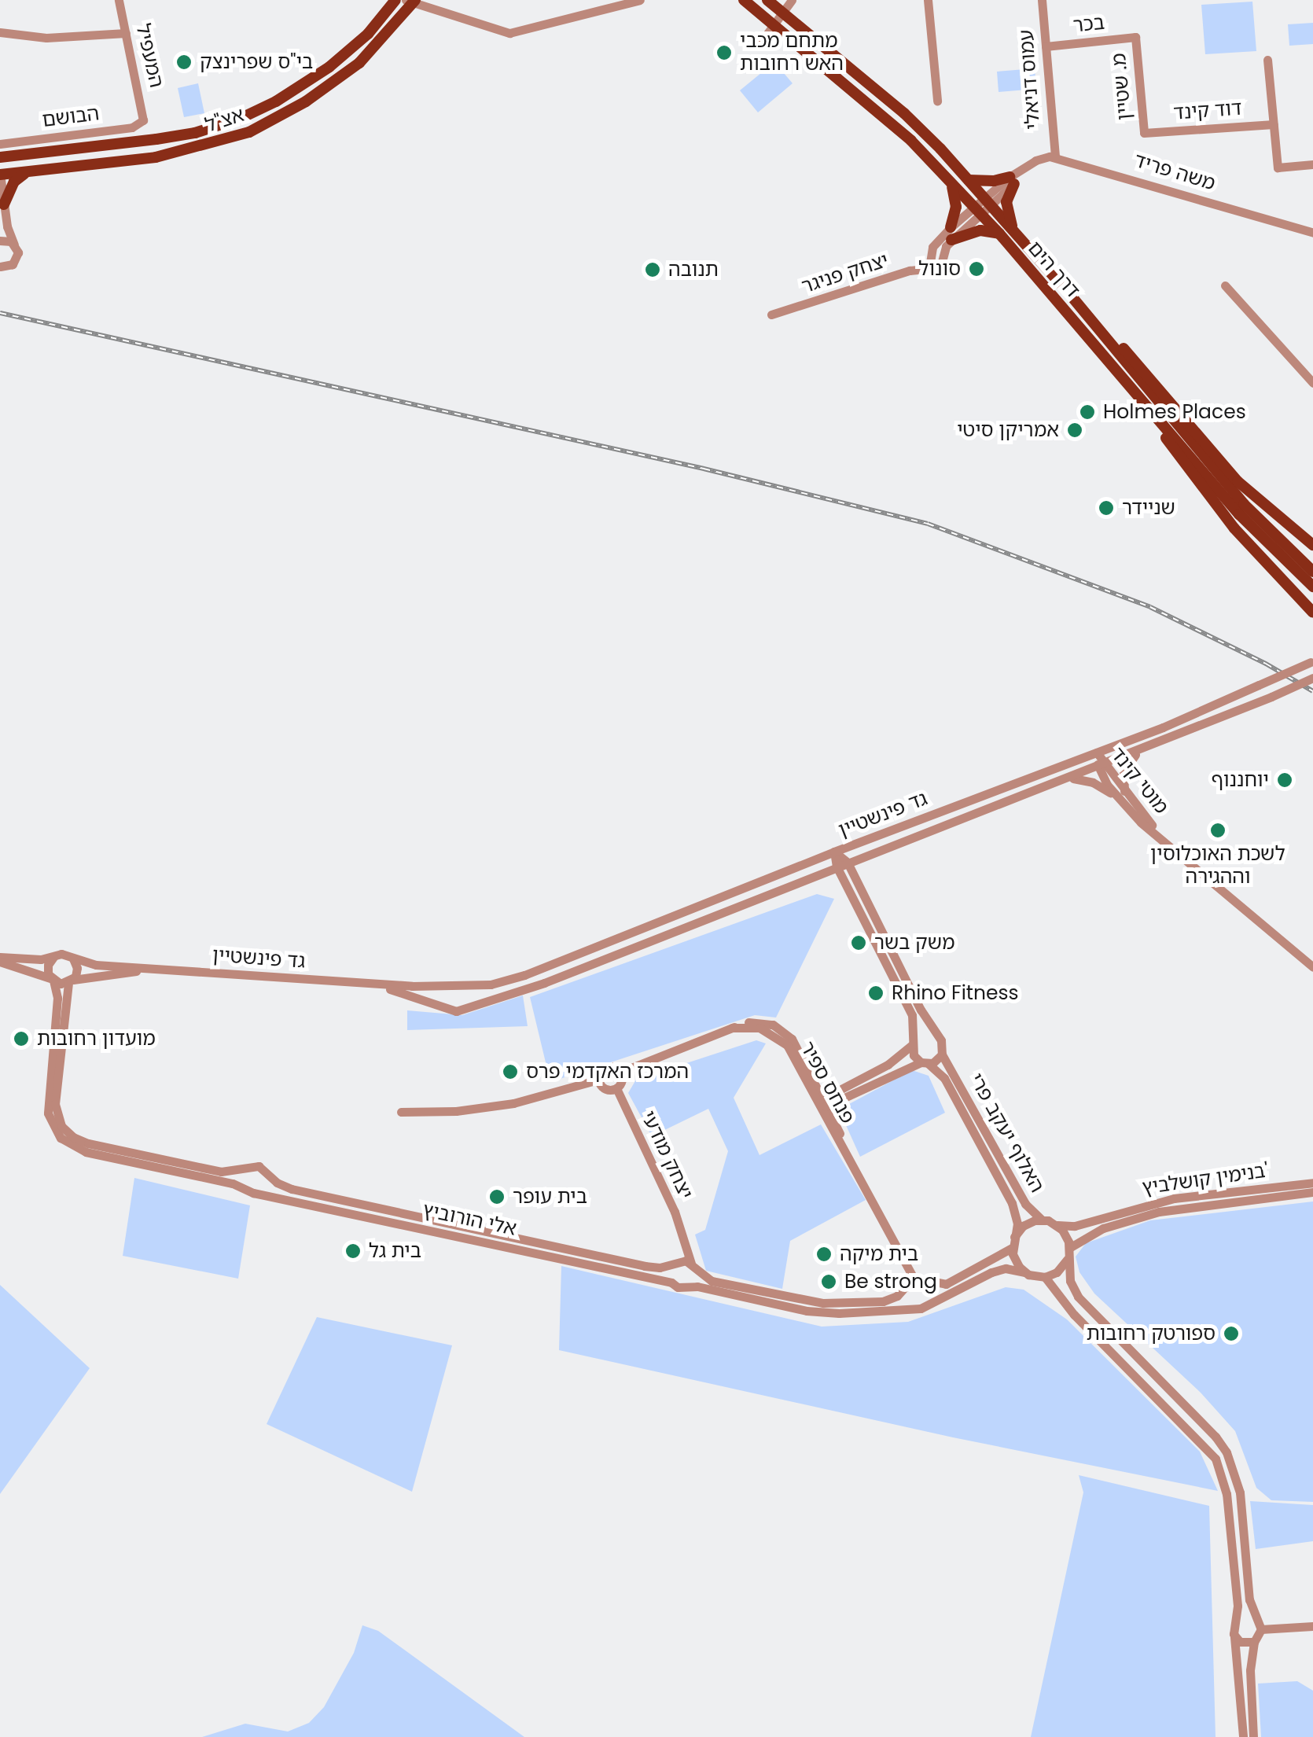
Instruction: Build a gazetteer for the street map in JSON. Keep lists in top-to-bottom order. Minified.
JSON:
{"streets":{"main road":["אצ\"ל","דרך הים"],"street":["בכר","המעפיל","עמוס דניאלי","מ. שטיין","דוד קינד","הבושם","משה פריד","יצחק פניגר","מוטי קינד","גד פינשטיין","פנחס ספיר","האלוף יעקב פרי","יצחק מודעי","בנימין קושלביץ'","אלי הורוביץ"]},"crossings":[["בכר","עמוס דניאלי"],["בכר","מ. שטיין"],["המעפיל","הבושם"],["עמוס דניאלי","משה פריד"],["מ. שטיין","דוד קינד"],["משה פריד","דרך הים"],["מוטי קינד","גד פינשטיין"],["פנחס ספיר","יצחק מודעי"],["האלוף יעקב פרי","בנימין קושלביץ'"],["יצחק מודעי","אלי הורוביץ"]],"places":["מתחם מכבי האש רחובות","בי\"ס שפרינצק","סונול","תנובה","Holmes Places","אמריקן סיטי","שניידר","יוחננוף","לשכת האוכלוסין וההגירה","משק בשר","Rhino Fitness","מועדון רחובות","המרכז האקדמי פרס","בית עופר","בית גל","בית מיקה","Be strong","ספורטק רחובות"]}
